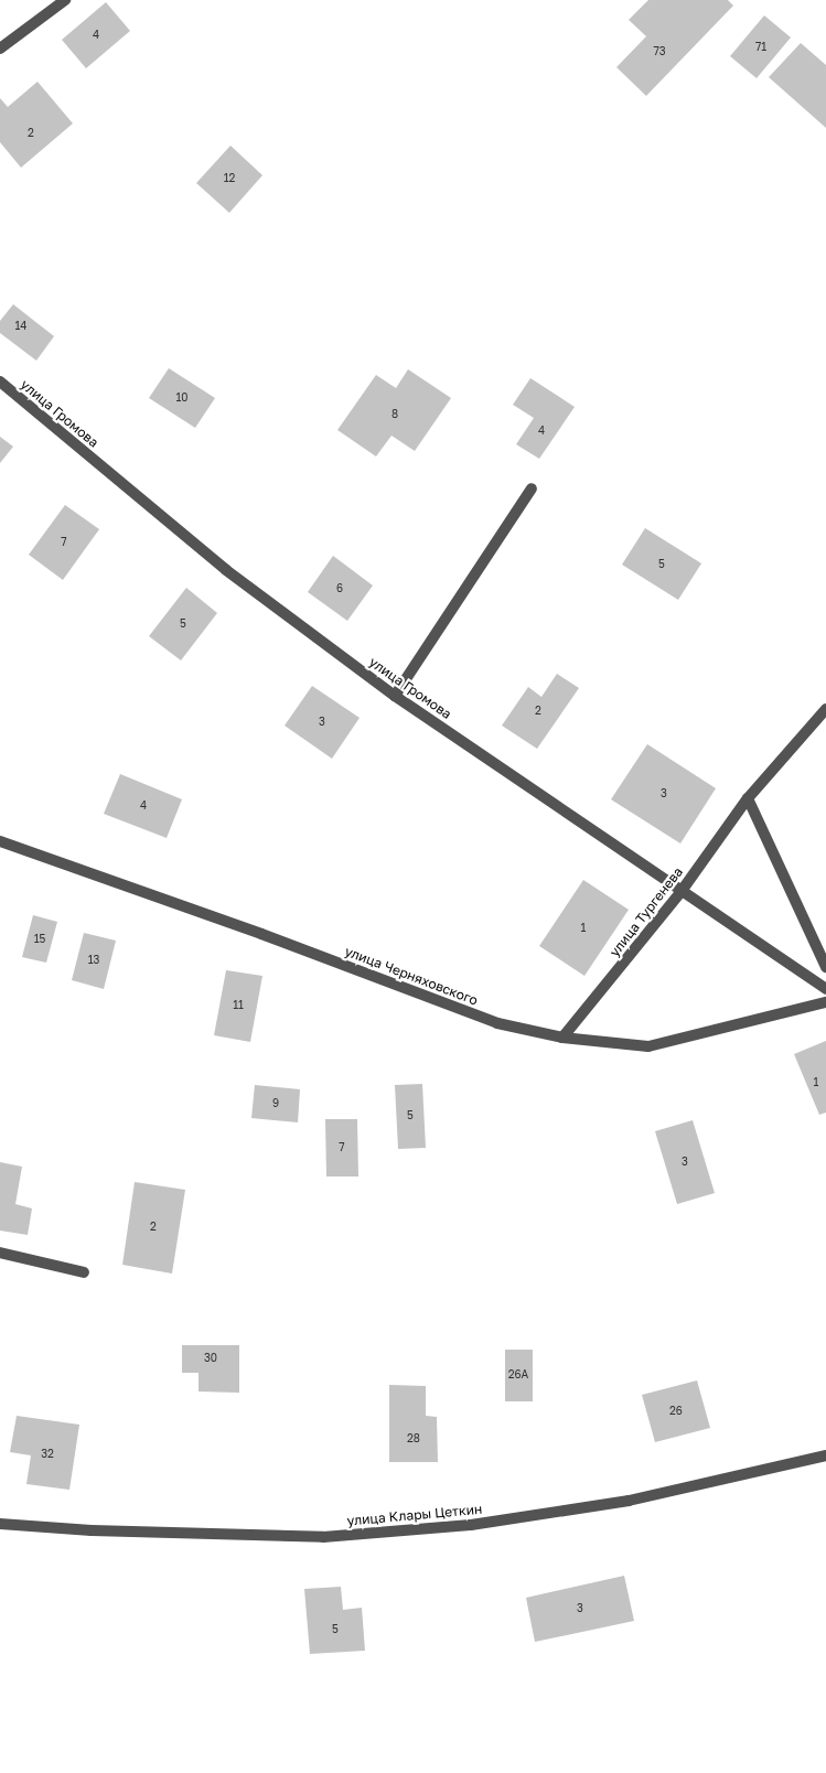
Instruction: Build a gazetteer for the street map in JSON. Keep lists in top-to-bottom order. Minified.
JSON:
{"streets":{"street":["улица Громова","улица Тургенева","улица Черняховского","улица Клары Цеткин"]},"crossings":[["улица Громова","улица Тургенева"],["улица Тургенева","улица Черняховского"]],"house_numbers":["4","71","73","2","12","14","10","8","4","7","5","6","5","2","3","3","4","1","15","13","11","1","9","5","7","3","2","30","26А","26","28","32","3","5"]}
